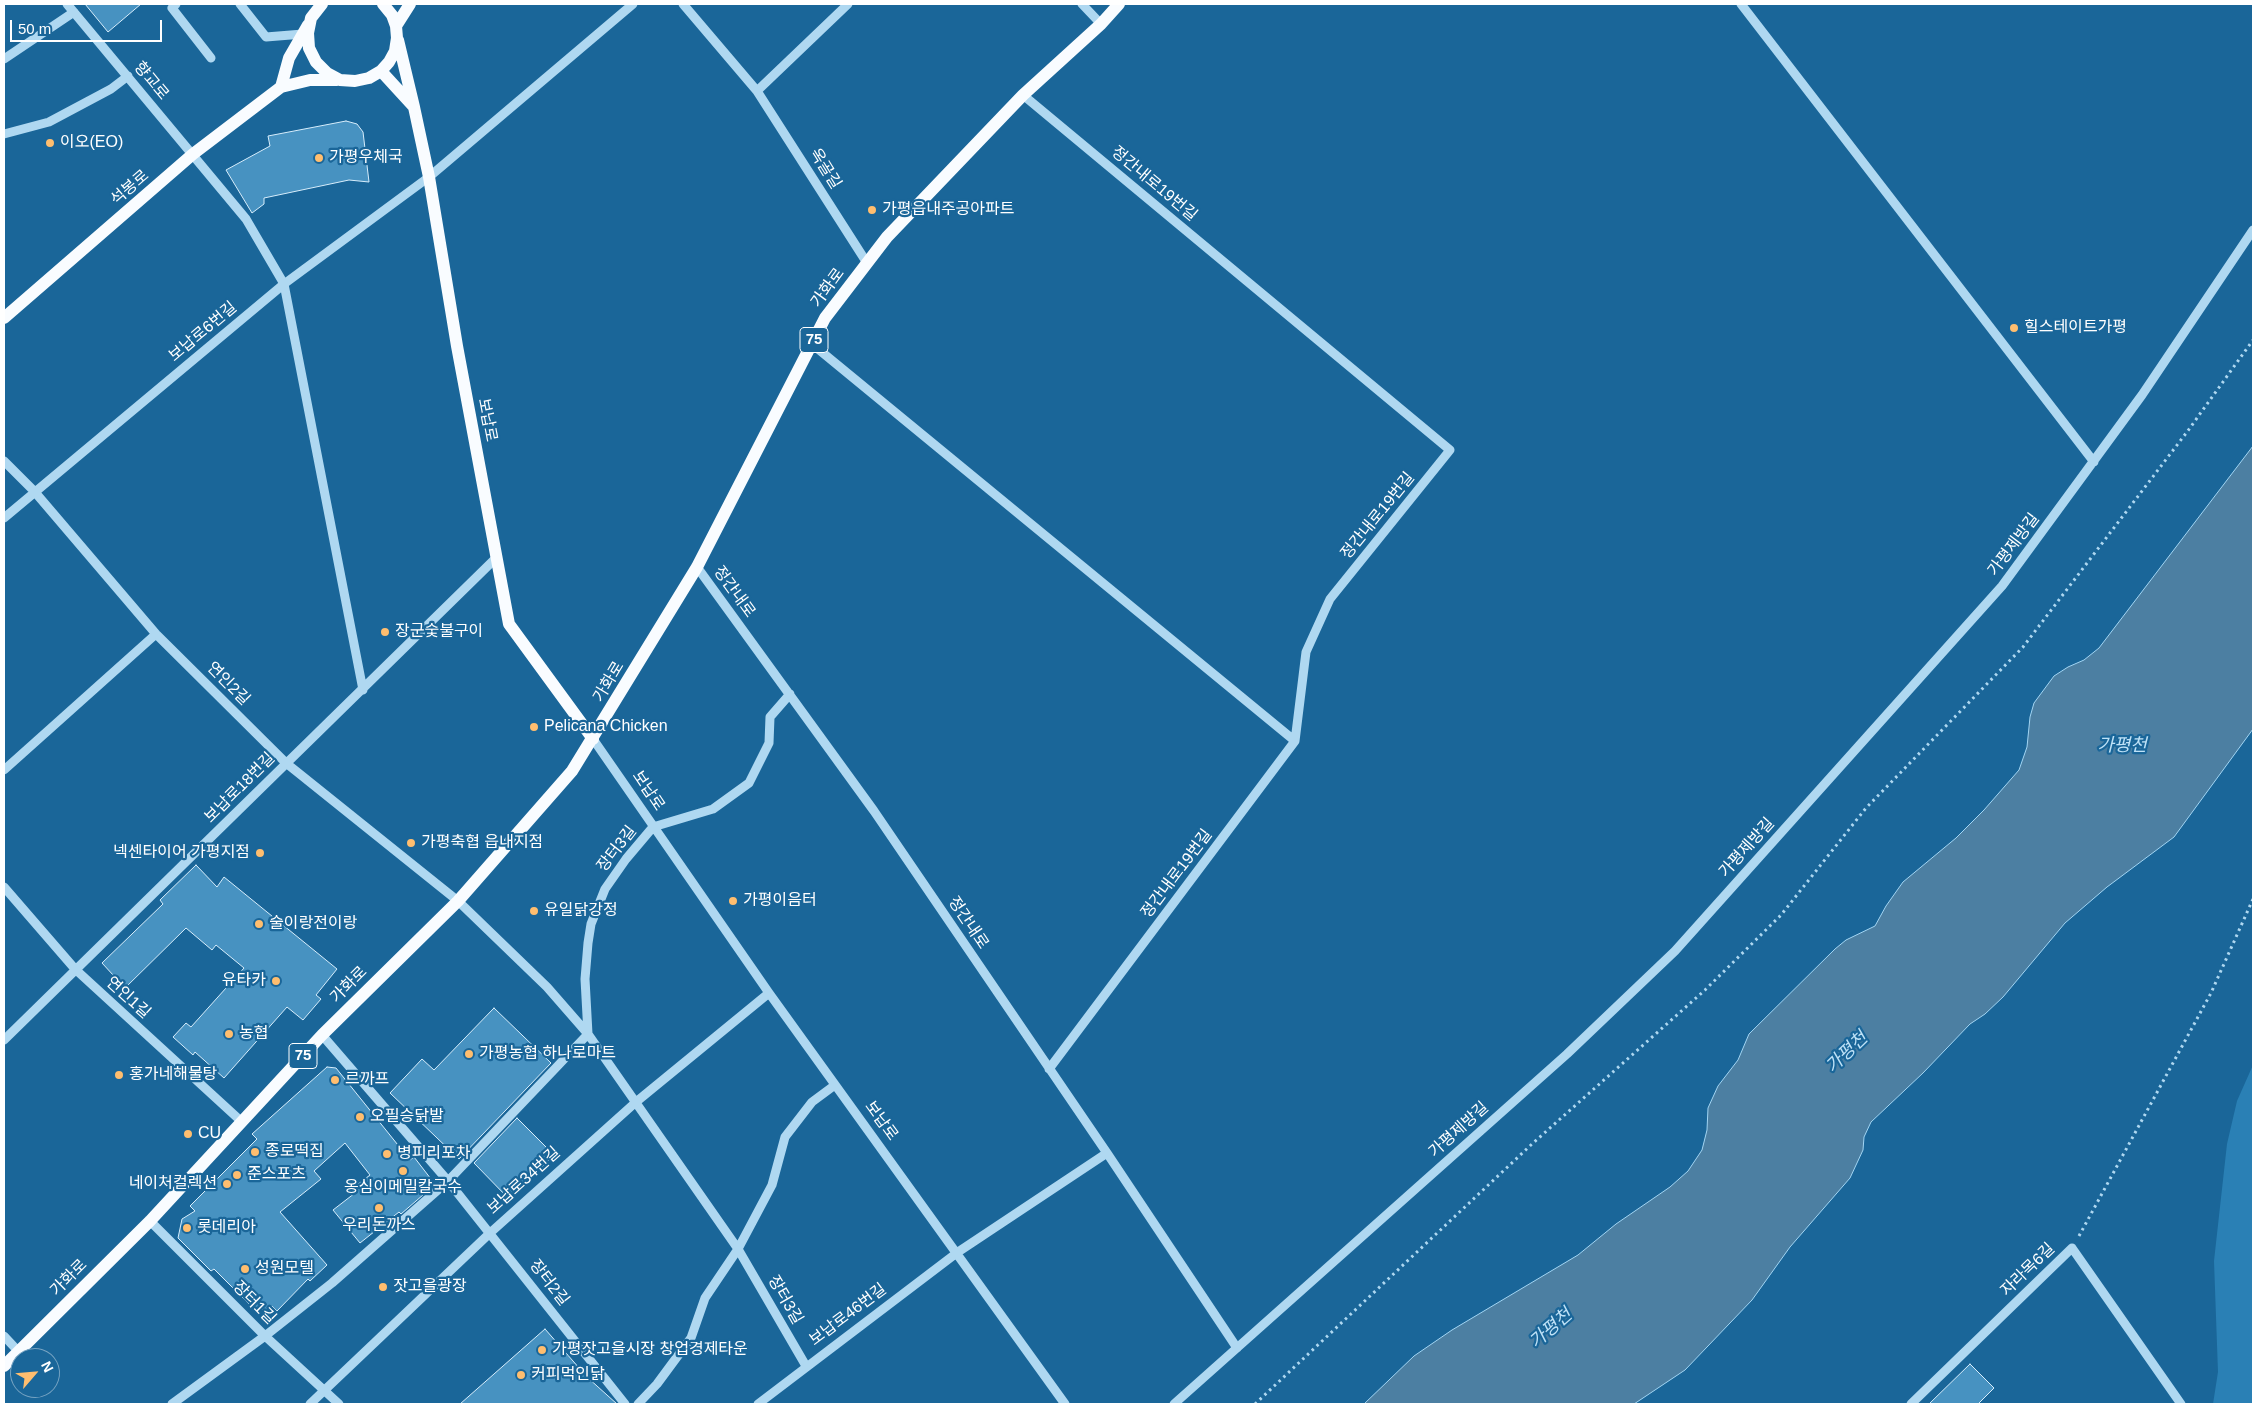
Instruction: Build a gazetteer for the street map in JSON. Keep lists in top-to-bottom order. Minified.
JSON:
{"streets":{"main road":["석봉로","가화로","75","보납로"],"street":["향교로","옥골길","정간내로19번길","보납로6번길","가평제방길","정간내로","연인2길","보납로18번길","장터3길","연인1길","보납로34번길","자라목6길","장터2길","장터1길","보납로46번길"]},"crossings":[["향교로","석봉로"],["향교로","보납로6번길"],["향교로","보납로18번길"],["옥골길","가화로"],["정간내로19번길","가화로"],["정간내로19번길","정간내로"],["가화로","보납로"],["가화로","정간내로"],["가화로","연인2길"],["가화로","장터3길"],["가화로","연인1길"],["가화로","장터2길"],["가화로","장터1길"],["보납로6번길","보납로"],["보납로6번길","연인2길"],["보납로","보납로18번길"],["보납로","장터3길"],["보납로","보납로34번길"],["보납로","보납로46번길"],["가평제방길","정간내로"],["정간내로","장터3길"],["연인2길","보납로18번길"],["연인2길","장터3길"],["보납로18번길","연인1길"],["장터3길","보납로34번길"],["장터3길","보납로46번길"],["보납로34번길","장터2길"],["보납로34번길","장터1길"]],"water":["가평천"],"places":["이오(EO)","가평우체국","가평읍내주공아파트","힐스테이트가평","장군숯불구이","Pelicana Chicken","가평축협 읍내지점","넥센타이어 가평지점","가평이음터","유일닭강정","술이랑전이랑","유타카","농협","가평농협 하나로마트","홍가네해물탕","르까프","오필승닭발","CU","종로떡집","병피리포차","옹심이메밀칼국수","준스포츠","네이처컬렉션","우리돈까스","롯데리아","성원모텔","잣고을광장","가평잣고을시장 창업경제타운","커피먹인닭"],"scale_bar":"50 m","north":"top right"}
